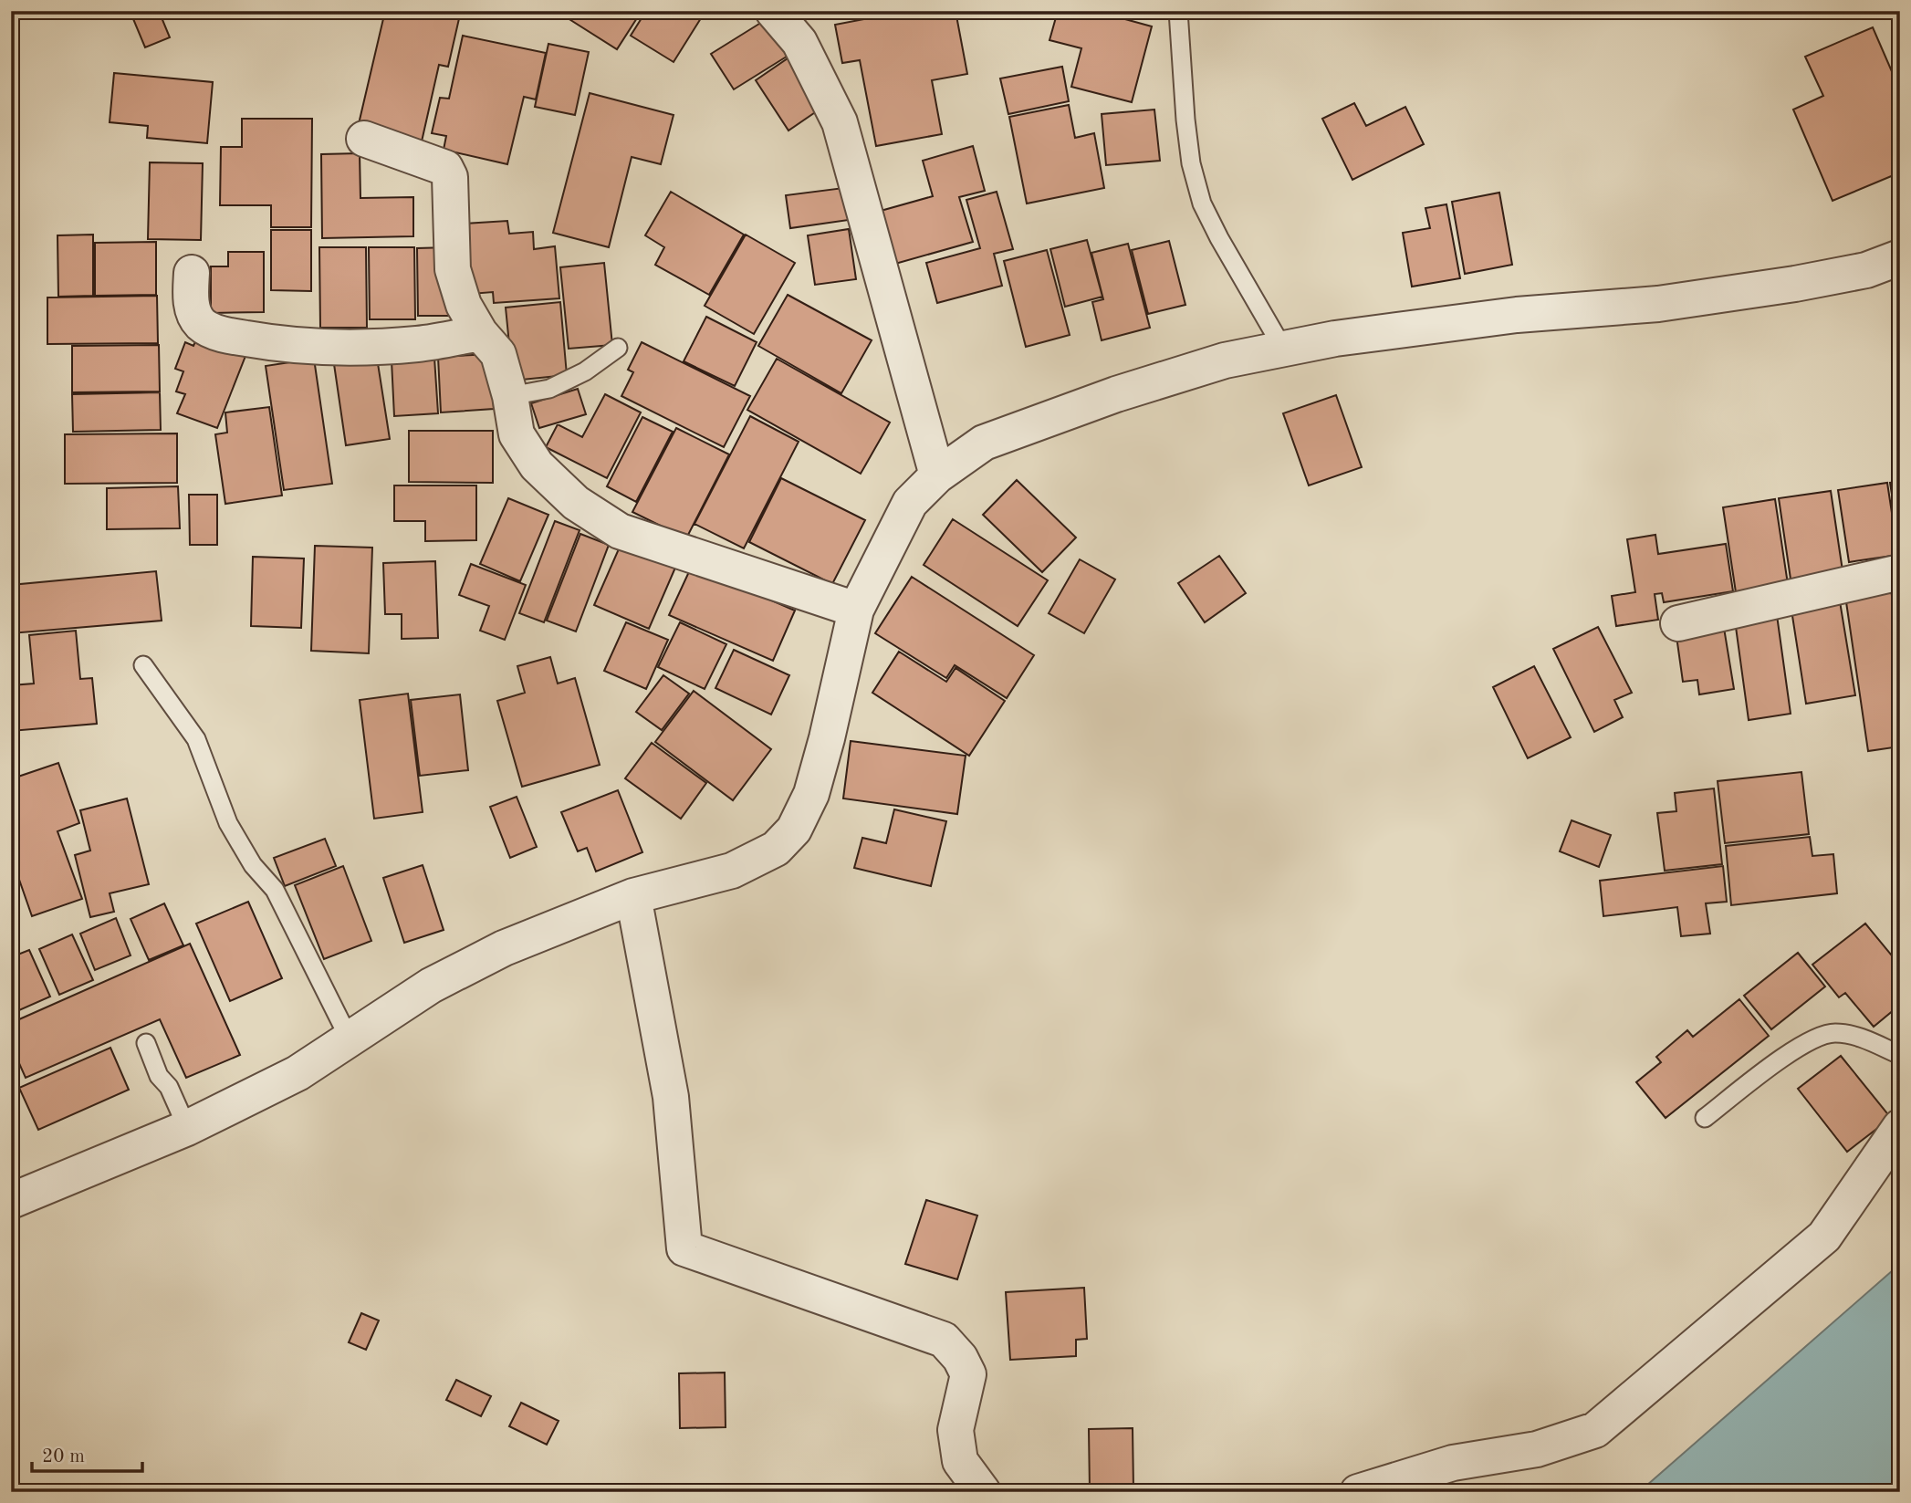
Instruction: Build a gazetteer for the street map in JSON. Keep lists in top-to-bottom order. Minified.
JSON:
{"scale_bar":"20 m"}
